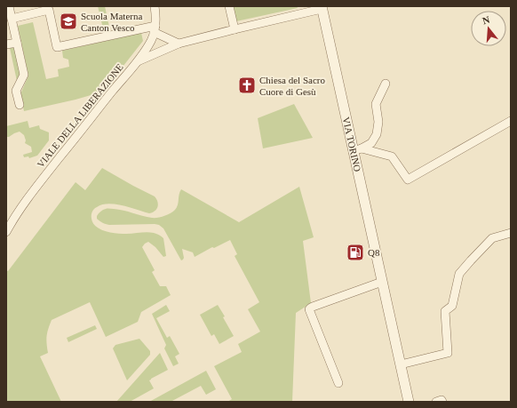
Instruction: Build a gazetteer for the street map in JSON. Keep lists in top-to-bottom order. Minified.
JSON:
{"streets":{"street":["VIALE DELLA LIBERAZIONE","VIA TORINO"]},"places":{"school or university":["Scuola Materna Canton Vesco"],"church":["Chiesa del Sacro Cuore di Gesù"],"fuel station":["Q8"]},"north":"top"}
